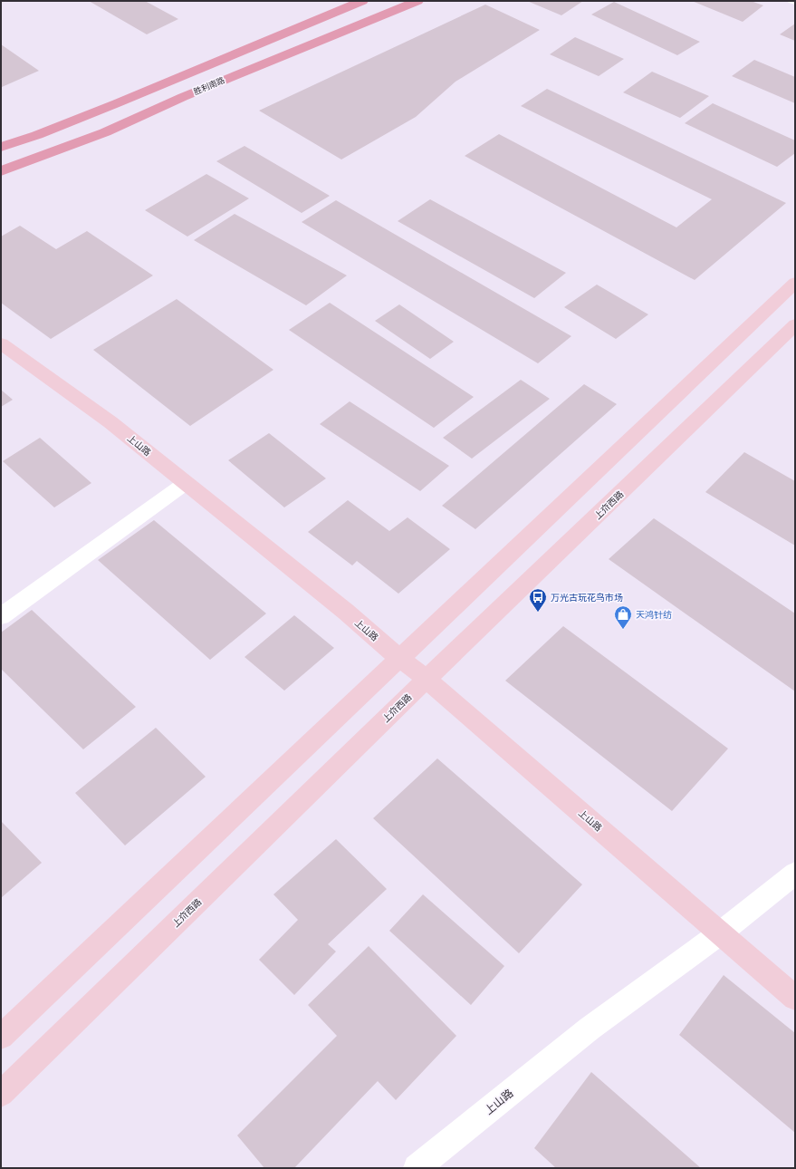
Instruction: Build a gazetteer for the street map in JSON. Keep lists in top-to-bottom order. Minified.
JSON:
{"streets":{"main road":["胜利南路"],"street":["上山路","上夼西路"]},"crossings":[["上山路","上夼西路"]],"places":{"bus stop":["万光古玩花鸟市场"],"shop":["天鸿针纺"]}}
